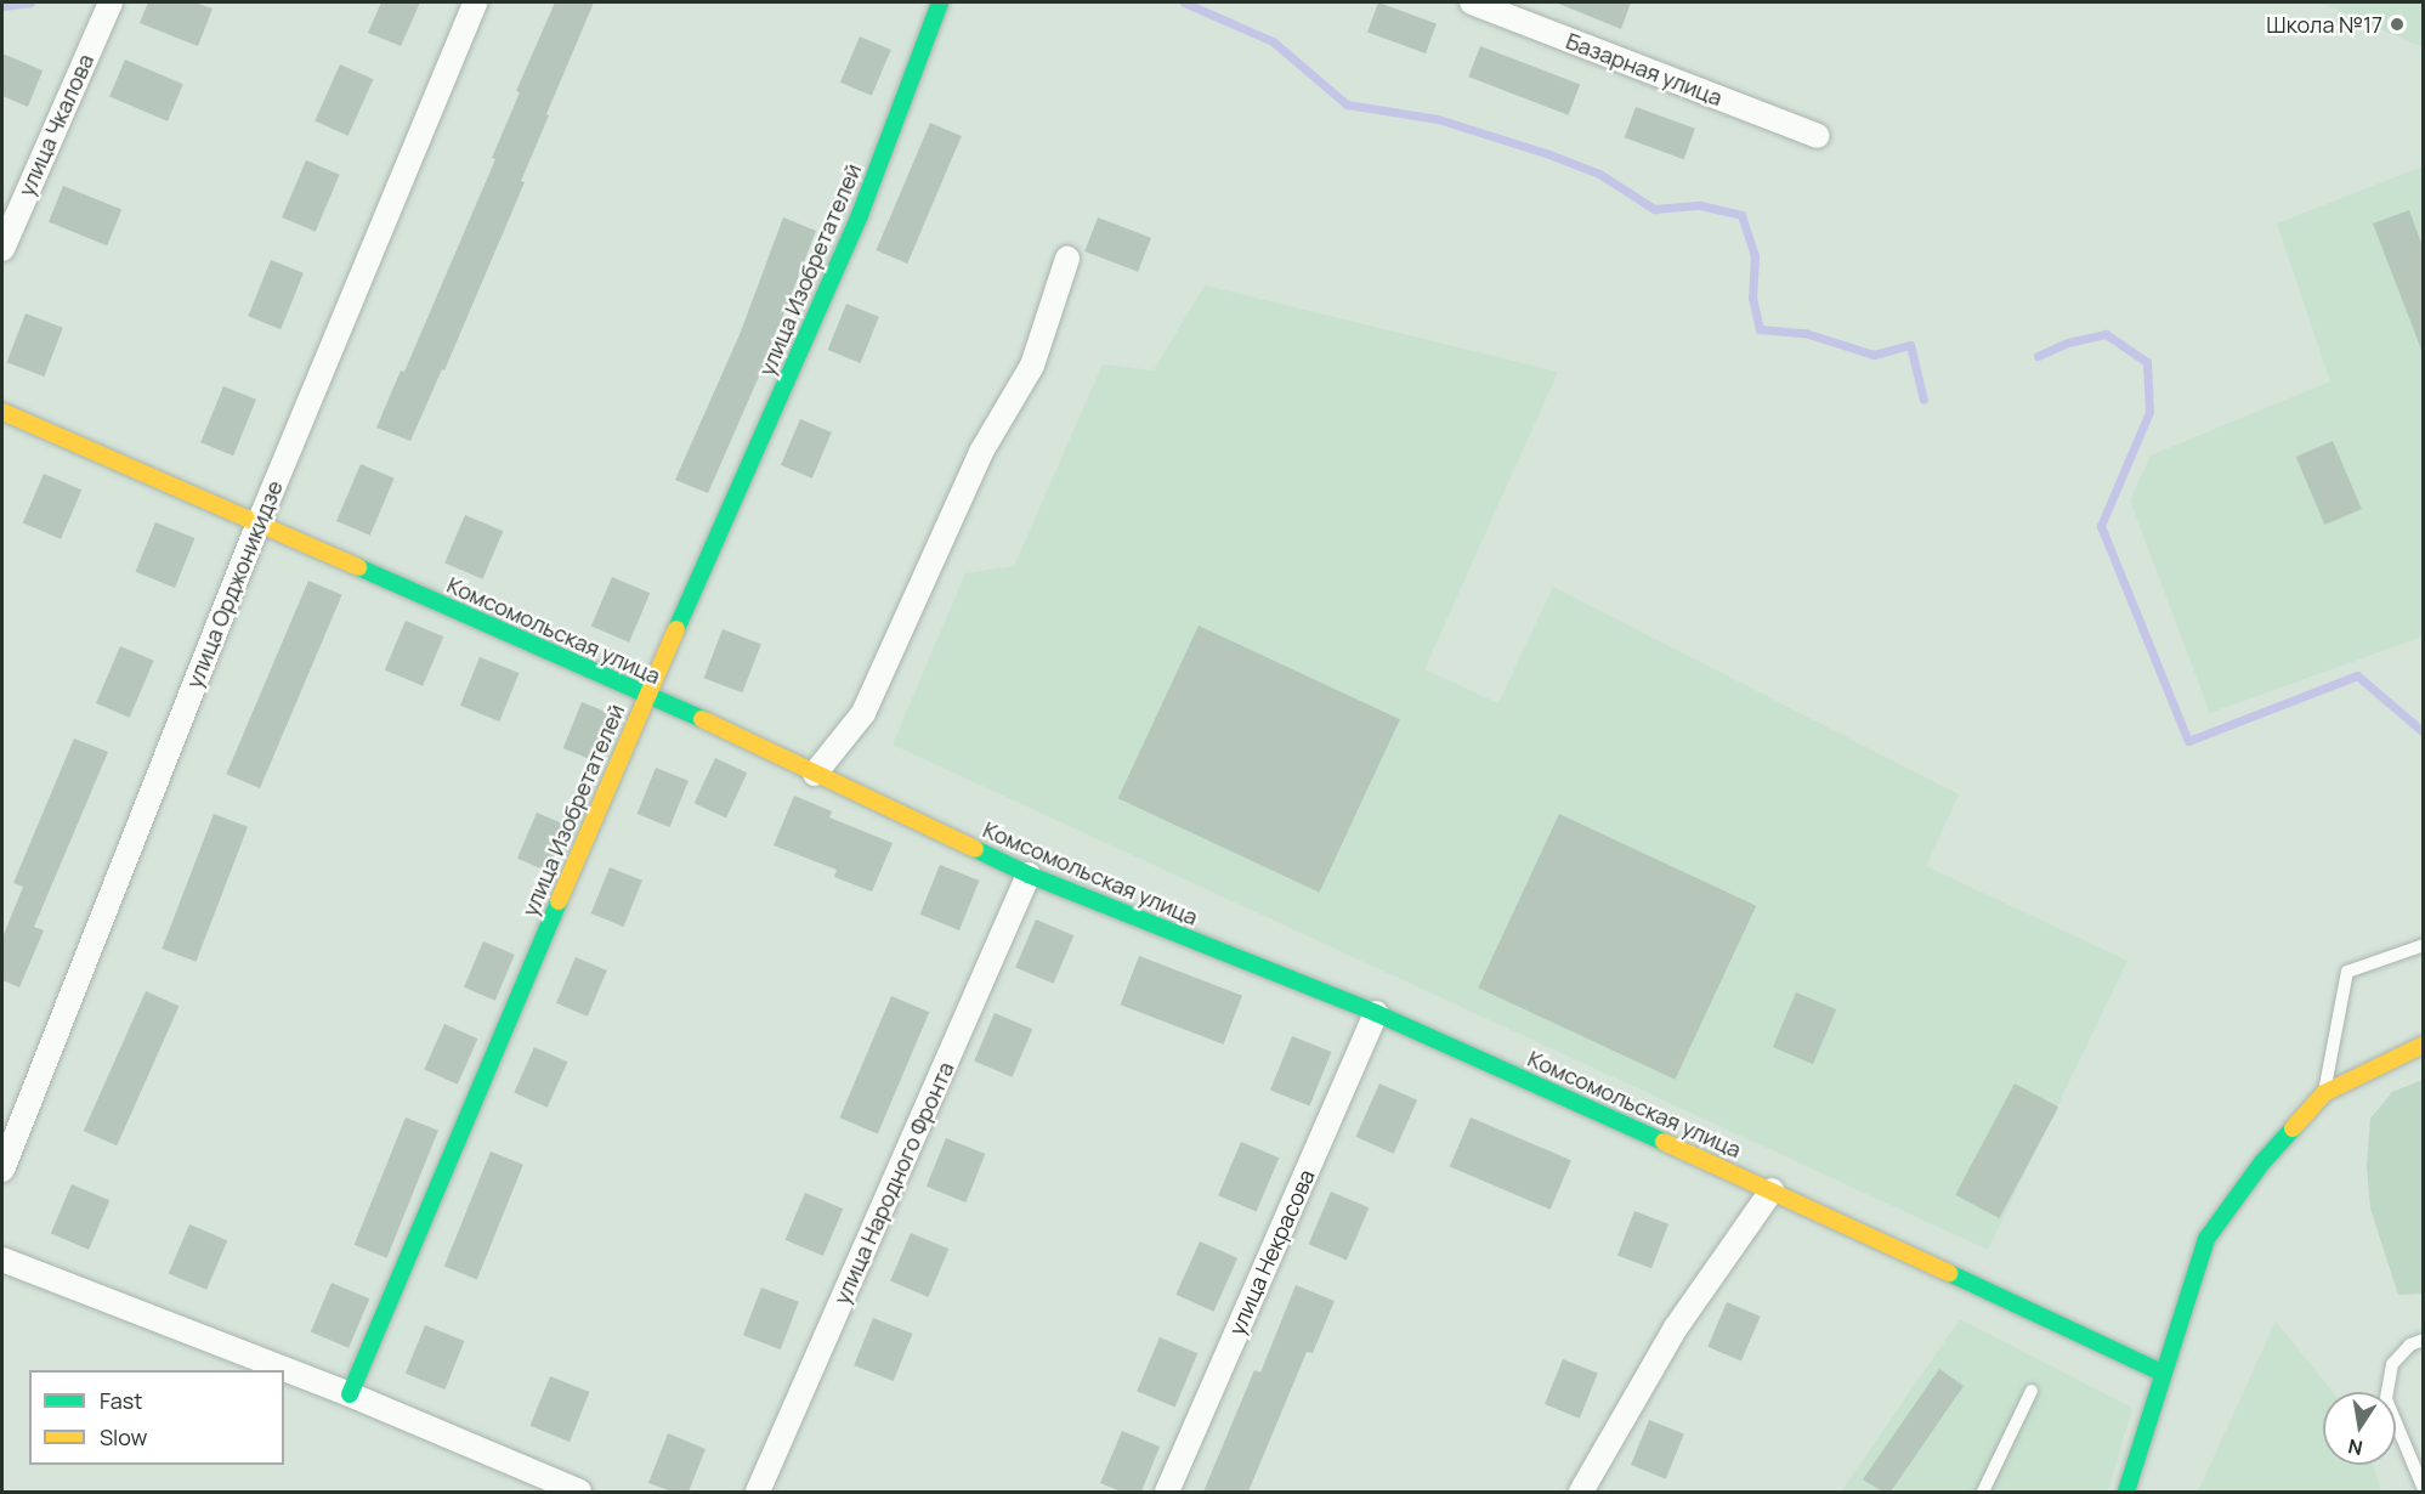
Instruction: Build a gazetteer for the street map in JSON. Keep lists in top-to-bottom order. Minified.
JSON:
{"streets":{"street":["Базарная улица","улица Чкалова","улица Изобретателей","улица Орджоникидзе","Комсомольская улица","улица Народного Фронта","улица Некрасова"]},"crossings":[["улица Изобретателей","Комсомольская улица"],["улица Орджоникидзе","Комсомольская улица"],["Комсомольская улица","улица Народного Фронта"],["Комсомольская улица","улица Некрасова"]],"places":["Школа №17"],"legend":["Fast","Slow"],"north":"bottom"}
